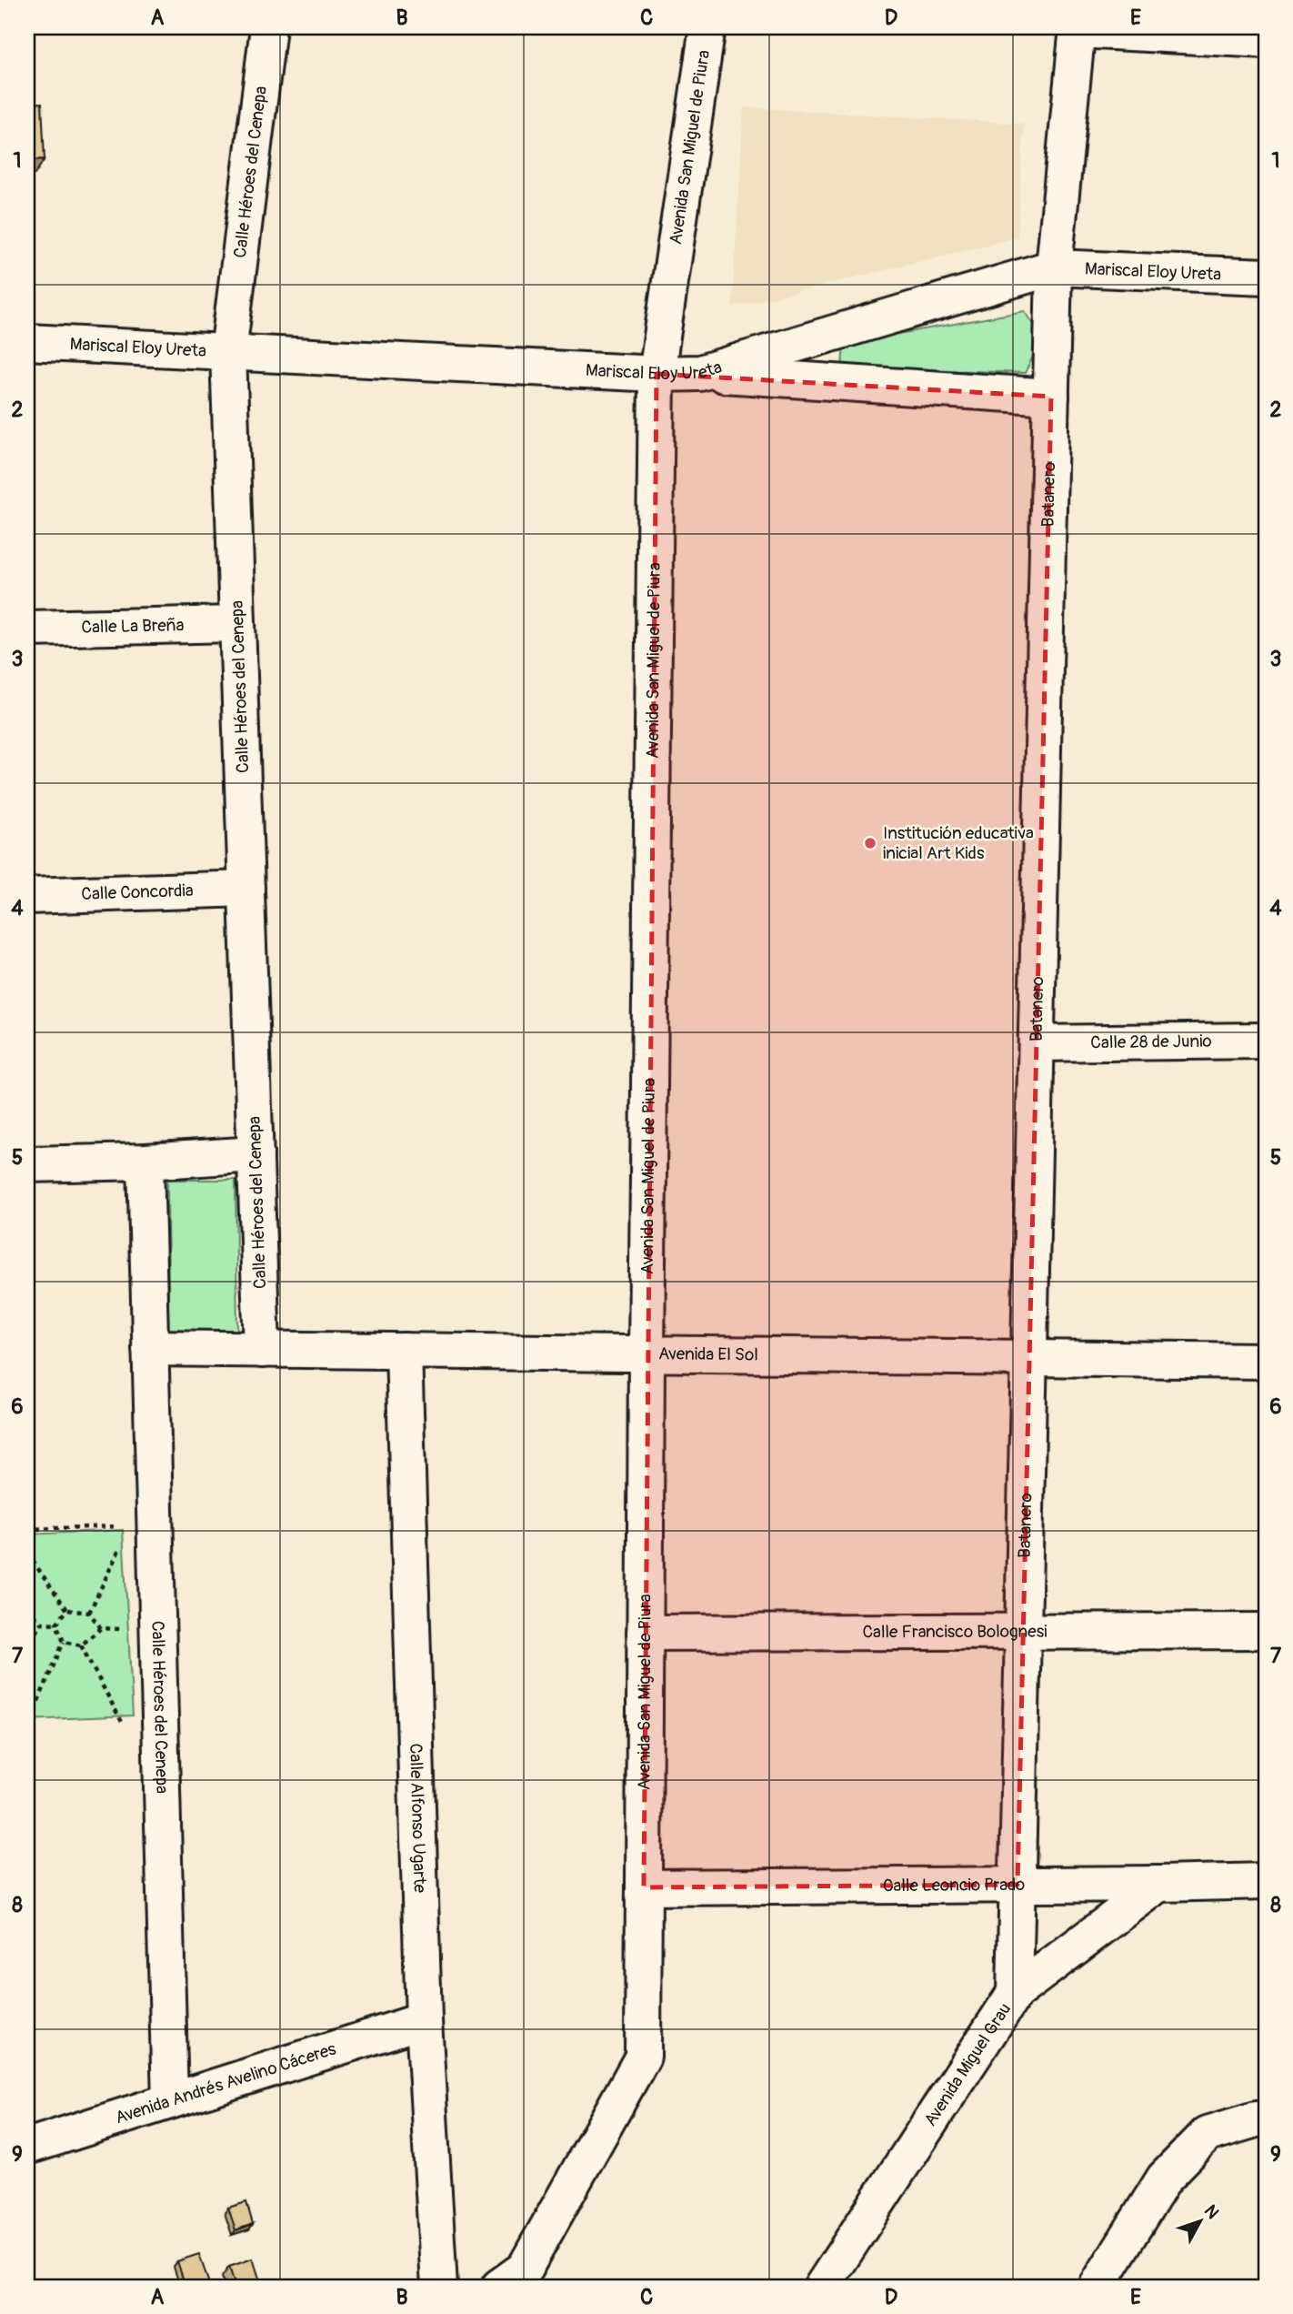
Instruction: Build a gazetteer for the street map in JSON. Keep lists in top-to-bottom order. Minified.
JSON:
{"streets":{"street":["Avenida San Miguel de Piura","Calle Héroes del Cenepa","Mariscal Eloy Ureta","Batanero","Calle La Breña","Calle Concordia","Calle 28 de Junio","Avenida El Sol","Calle Francisco Bolognesi","Calle Alfonso Ugarte","Calle Leoncio Prado","Avenida Miguel Grau","Avenida Andrés Avelino Cáceres"]},"crossings":[["Avenida San Miguel de Piura","Mariscal Eloy Ureta"],["Avenida San Miguel de Piura","Avenida El Sol"],["Avenida San Miguel de Piura","Calle Francisco Bolognesi"],["Avenida San Miguel de Piura","Calle Leoncio Prado"],["Calle Héroes del Cenepa","Mariscal Eloy Ureta"],["Calle Héroes del Cenepa","Calle La Breña"],["Calle Héroes del Cenepa","Calle Concordia"],["Calle Héroes del Cenepa","Avenida El Sol"],["Calle Héroes del Cenepa","Avenida Andrés Avelino Cáceres"],["Mariscal Eloy Ureta","Batanero"],["Batanero","Calle 28 de Junio"],["Batanero","Avenida El Sol"],["Batanero","Calle Francisco Bolognesi"],["Batanero","Calle Leoncio Prado"],["Batanero","Avenida Miguel Grau"],["Avenida El Sol","Calle Alfonso Ugarte"],["Calle Alfonso Ugarte","Avenida Andrés Avelino Cáceres"],["Calle Leoncio Prado","Avenida Miguel Grau"]],"places":["Institución educativa inicial Art Kids"],"north":"top right","grid":{"columns":["A","B","C","D","E"],"rows":["1","2","3","4","5","6","7","8","9"]}}
